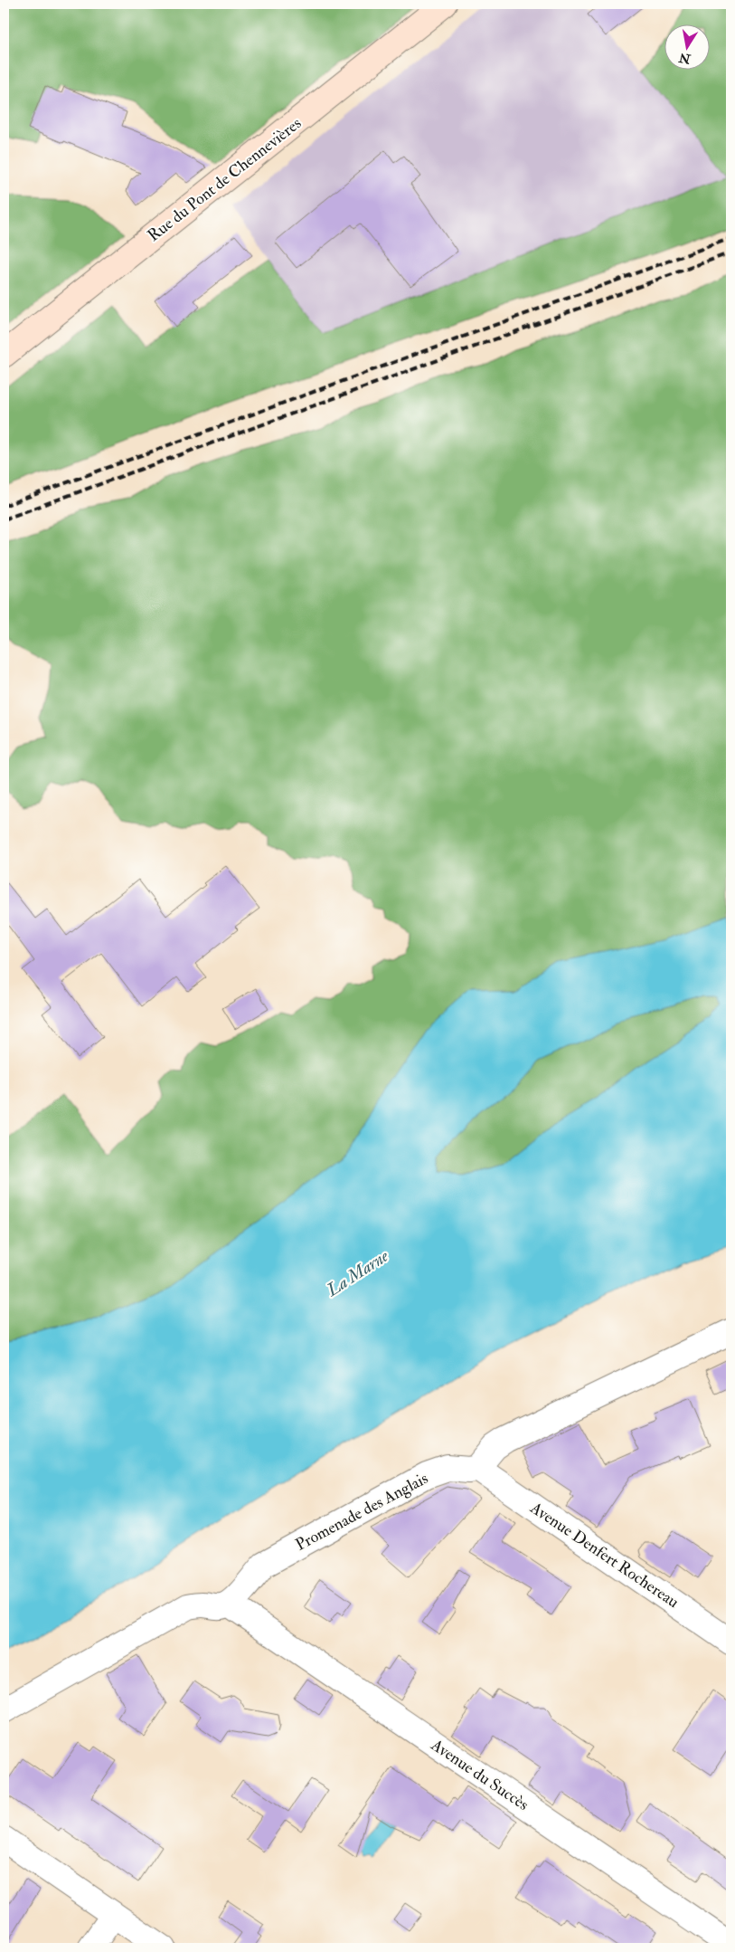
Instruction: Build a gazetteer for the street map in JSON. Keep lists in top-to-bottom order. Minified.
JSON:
{"streets":{"main road":["Rue du Pont de Chennevières"],"street":["Promenade des Anglais","Avenue Denfert Rochereau","Avenue du Succès"]},"crossings":[["Promenade des Anglais","Avenue Denfert Rochereau"],["Promenade des Anglais","Avenue du Succès"]],"water":["La Marne"],"north":"bottom"}
